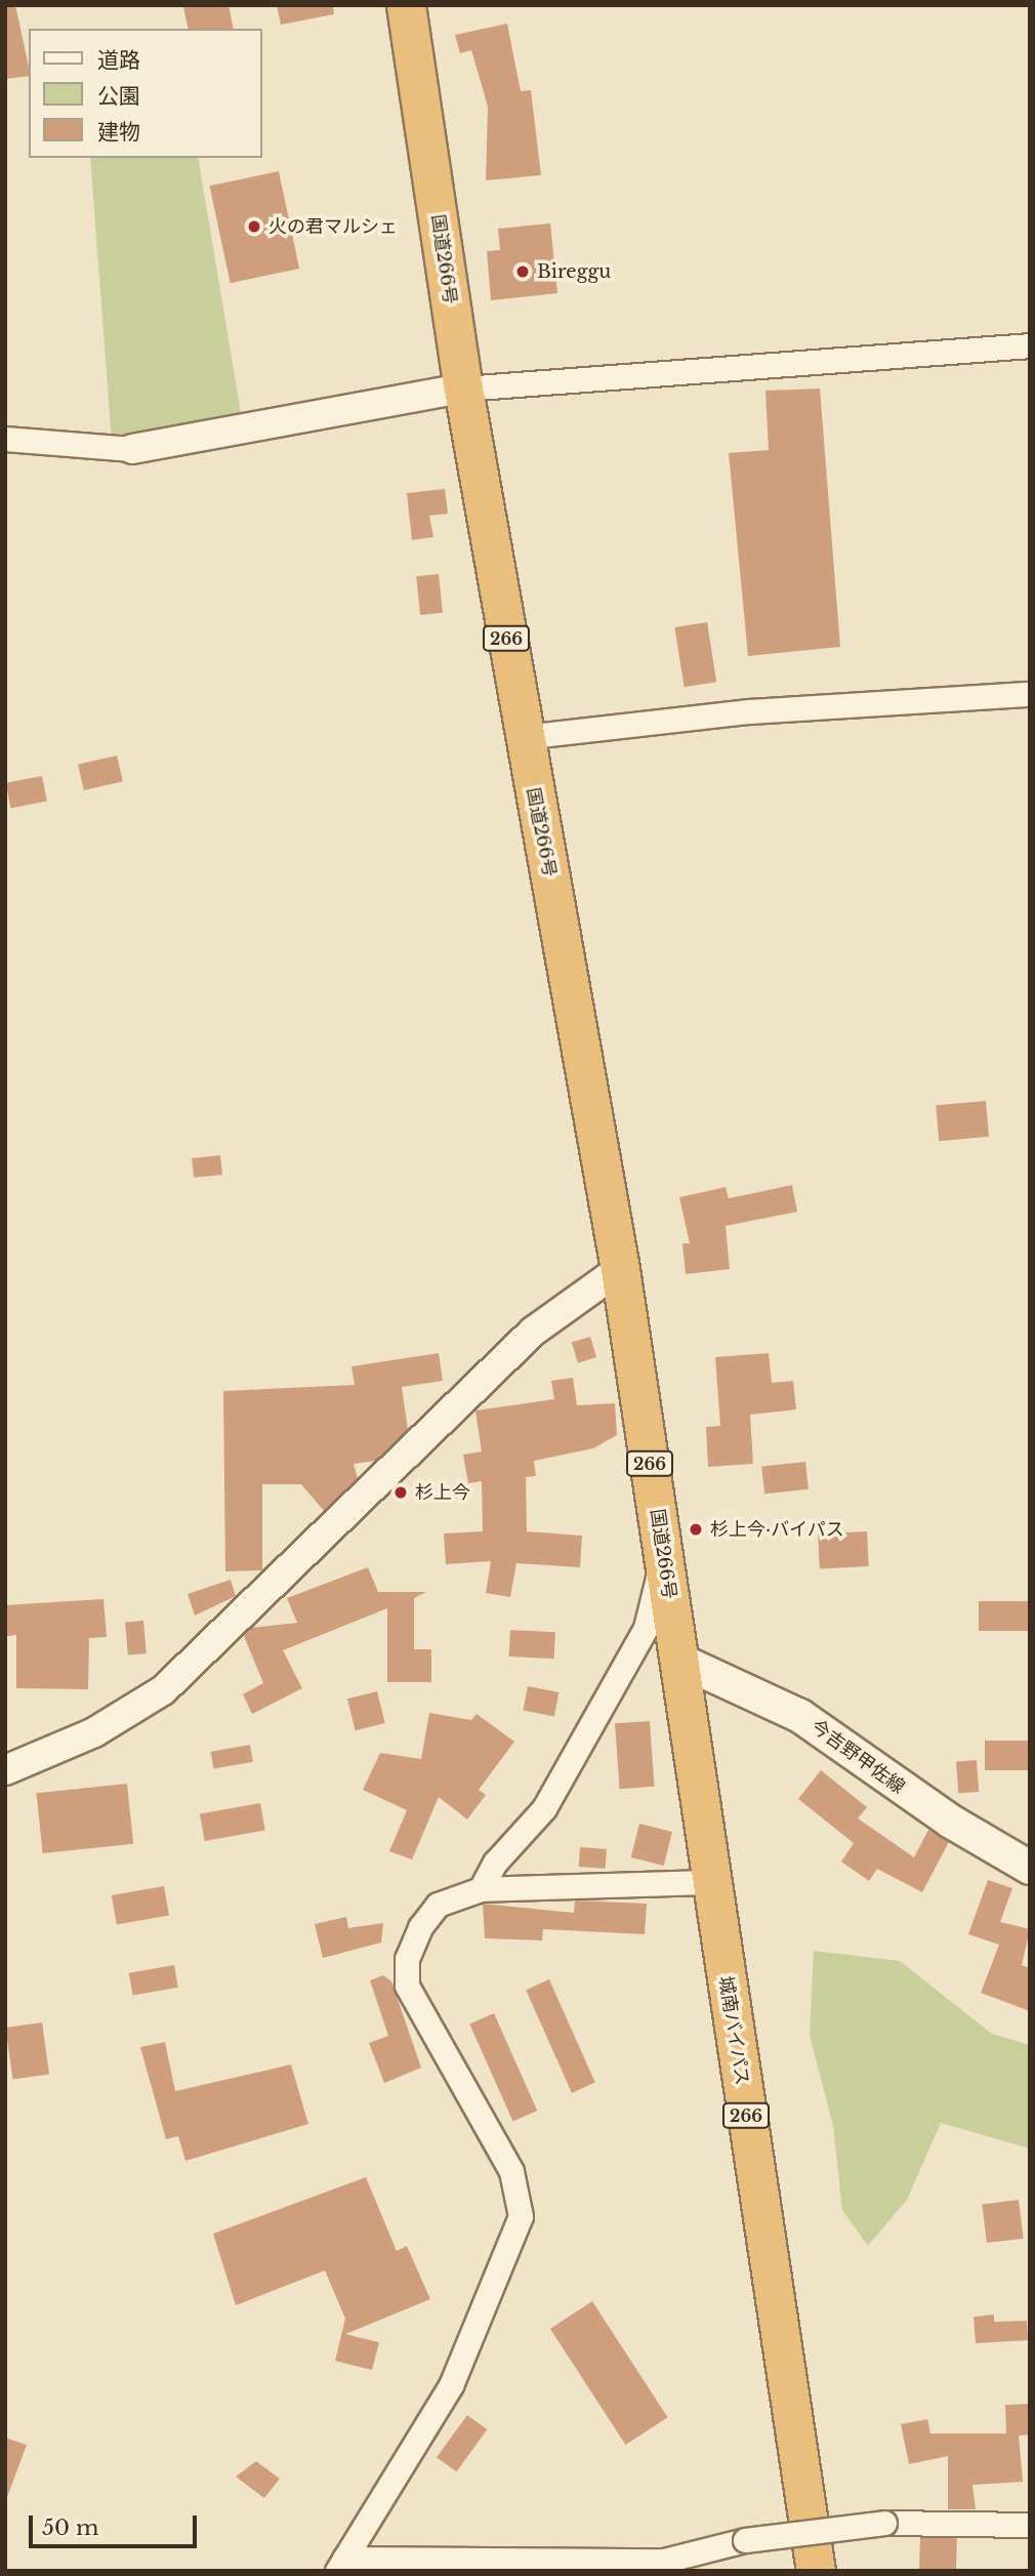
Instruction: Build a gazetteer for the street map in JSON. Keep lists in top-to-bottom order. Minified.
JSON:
{"streets":{"highway":["国道266号","266","城南バイパス"],"main road":["今吉野甲佐線"]},"crossings":[["国道266号","今吉野甲佐線"],["国道266号","城南バイパス"],["今吉野甲佐線","城南バイパス"]],"places":["火の君マルシェ","Bireggu","杉上今","杉上今·バイパス"],"legend":["道路","公園","建物"],"scale_bar":"50 m"}
